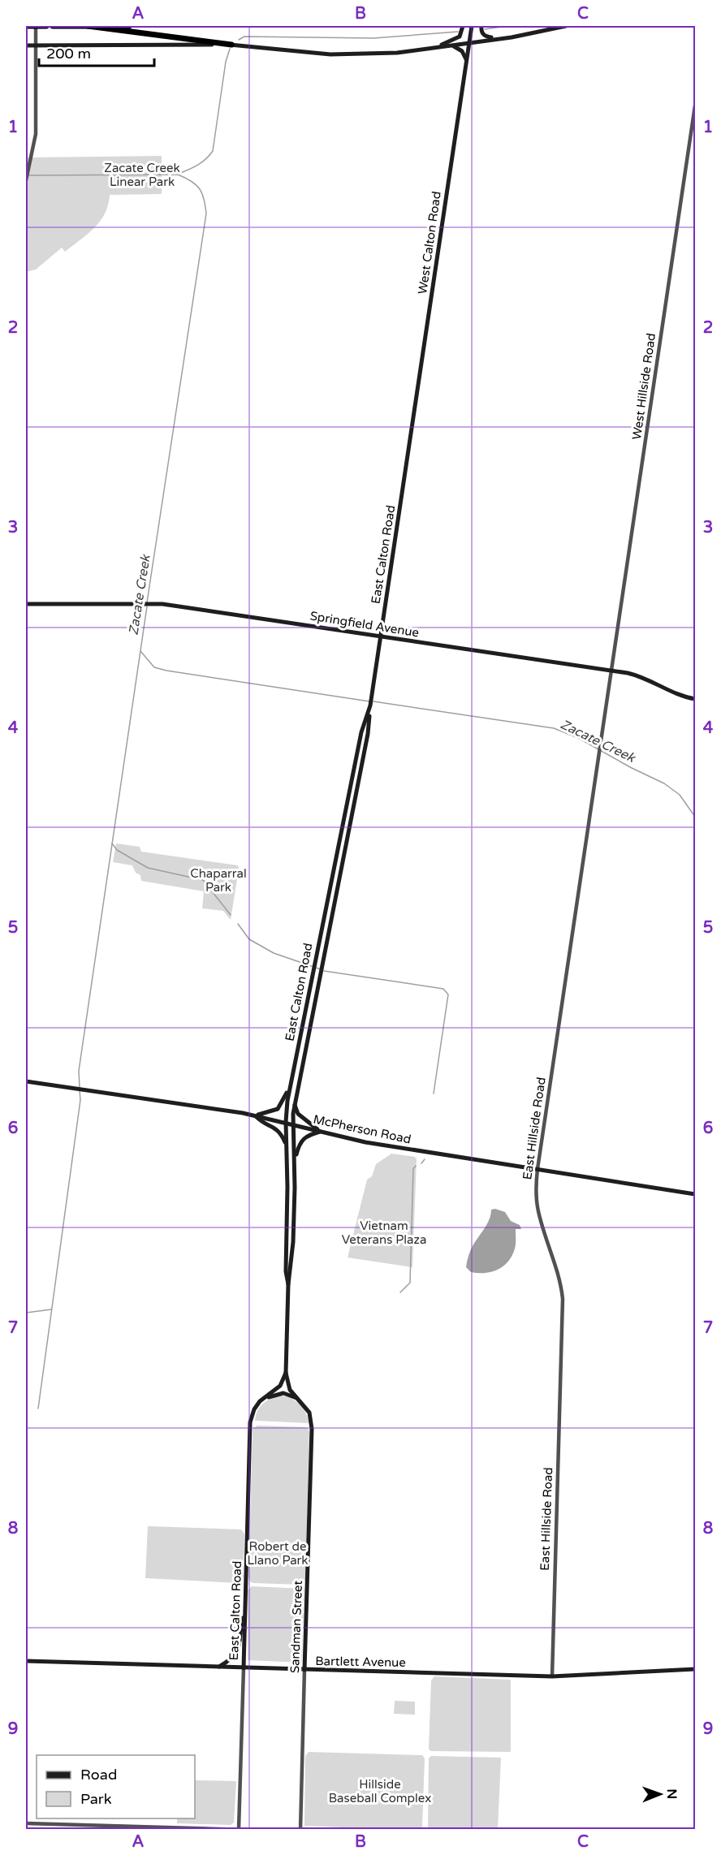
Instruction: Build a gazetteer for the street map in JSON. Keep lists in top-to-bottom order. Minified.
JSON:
{"streets":{"main road":["West Calton Road","East Calton Road","Springfield Avenue","McPherson Road","Sandman Street","Bartlett Avenue"],"street":["West Hillside Road","East Hillside Road"]},"crossings":[["West Calton Road","East Calton Road"],["West Hillside Road","Springfield Avenue"],["West Hillside Road","East Hillside Road"],["East Calton Road","Springfield Avenue"],["East Calton Road","McPherson Road"],["East Calton Road","Sandman Street"],["East Calton Road","Bartlett Avenue"],["Springfield Avenue","East Hillside Road"],["East Hillside Road","McPherson Road"],["East Hillside Road","Bartlett Avenue"],["Sandman Street","Bartlett Avenue"]],"water":["Zacate Creek"],"parks":["Zacate Creek Linear Park","Chaparral Park","Vietnam Veterans Plaza","Robert de Llano Park","Hillside Baseball Complex"],"legend":["Road","Park"],"scale_bar":"200 m","north":"right","grid":{"columns":["A","B","C"],"rows":["1","2","3","4","5","6","7","8","9"]}}
